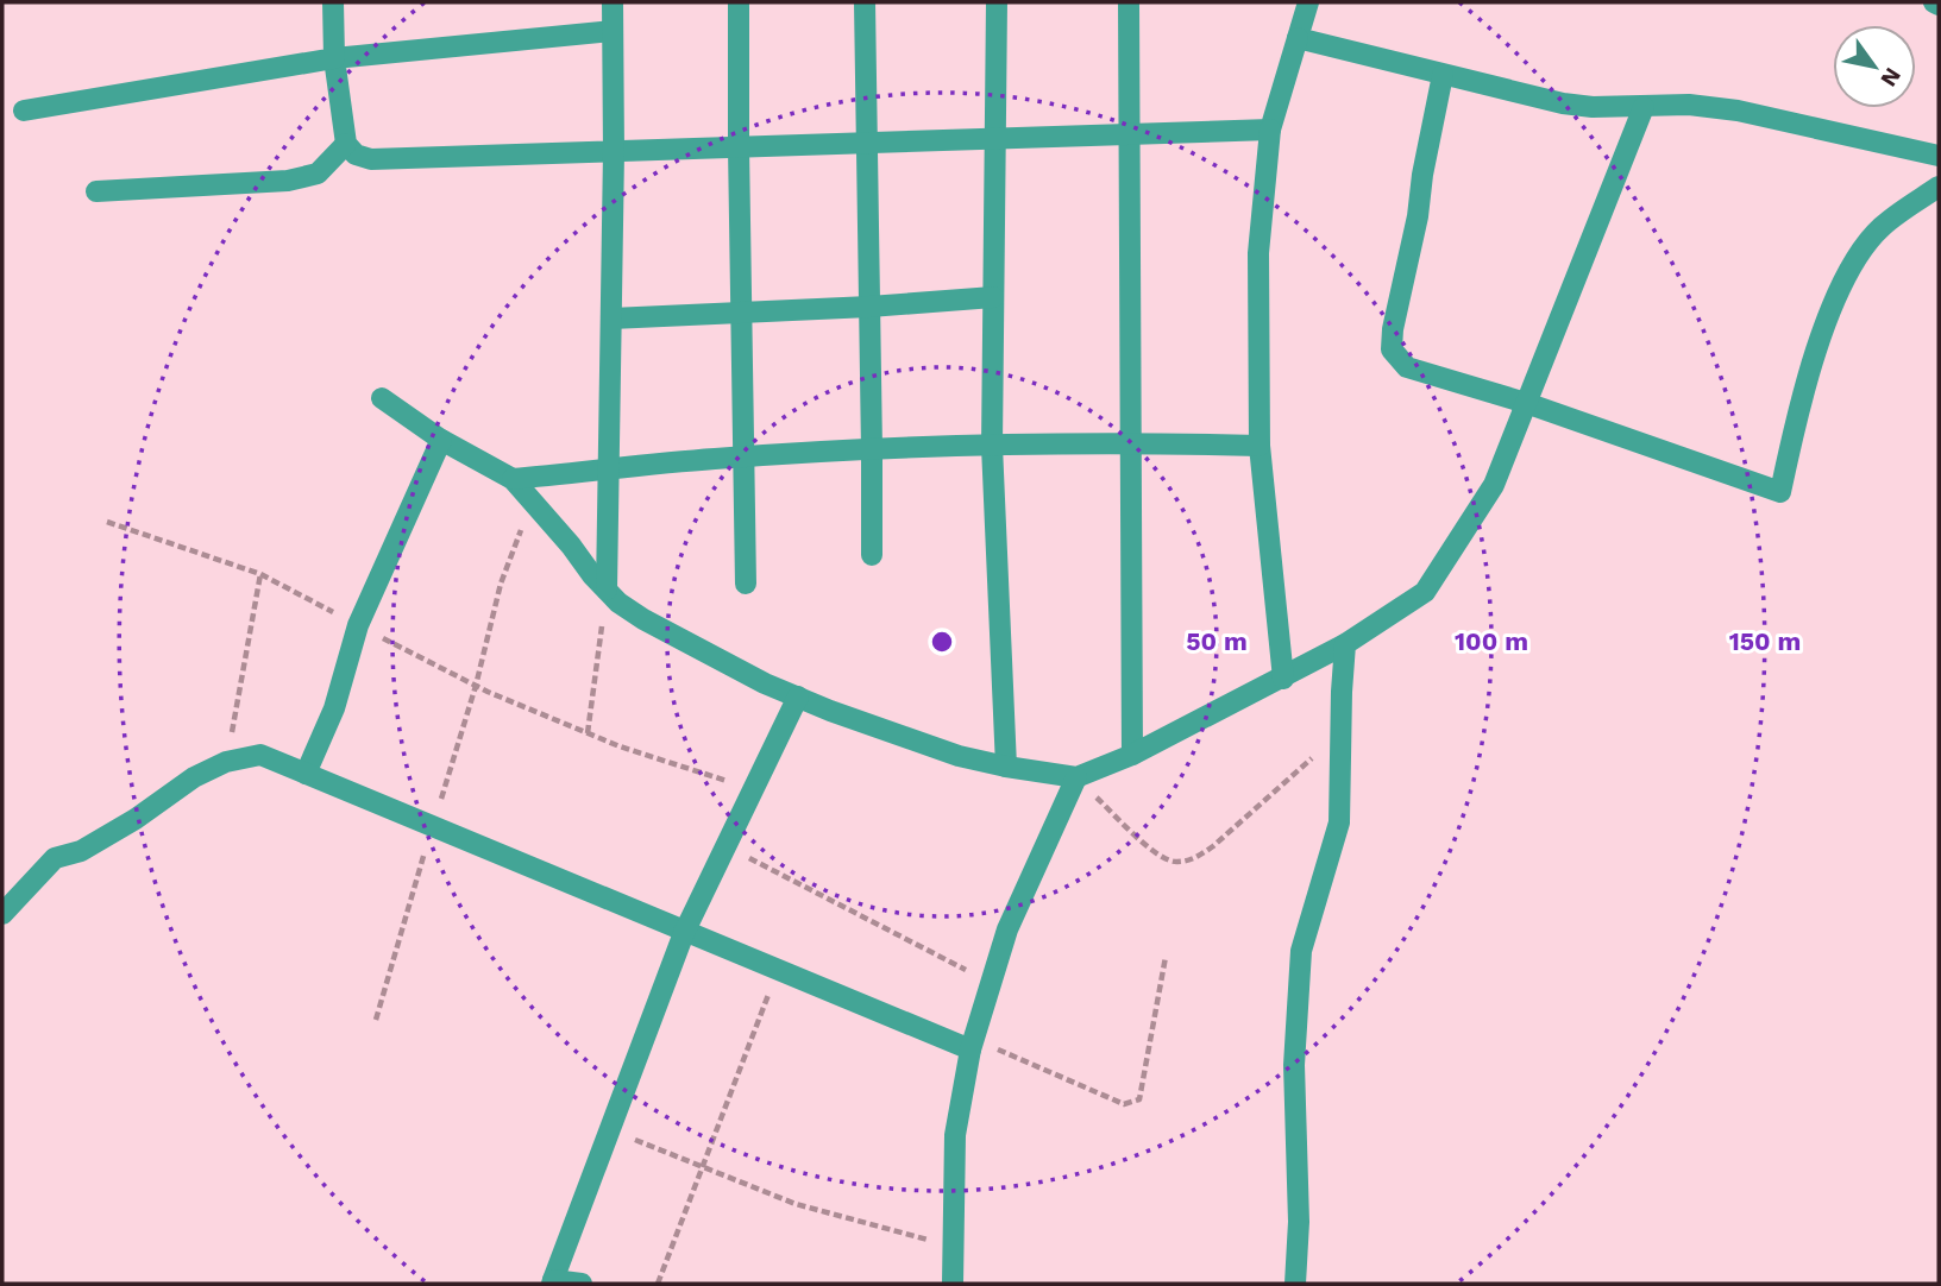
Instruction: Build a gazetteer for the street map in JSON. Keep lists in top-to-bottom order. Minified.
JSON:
{"north":"bottom right","rings":["50 m","100 m","150 m"]}
